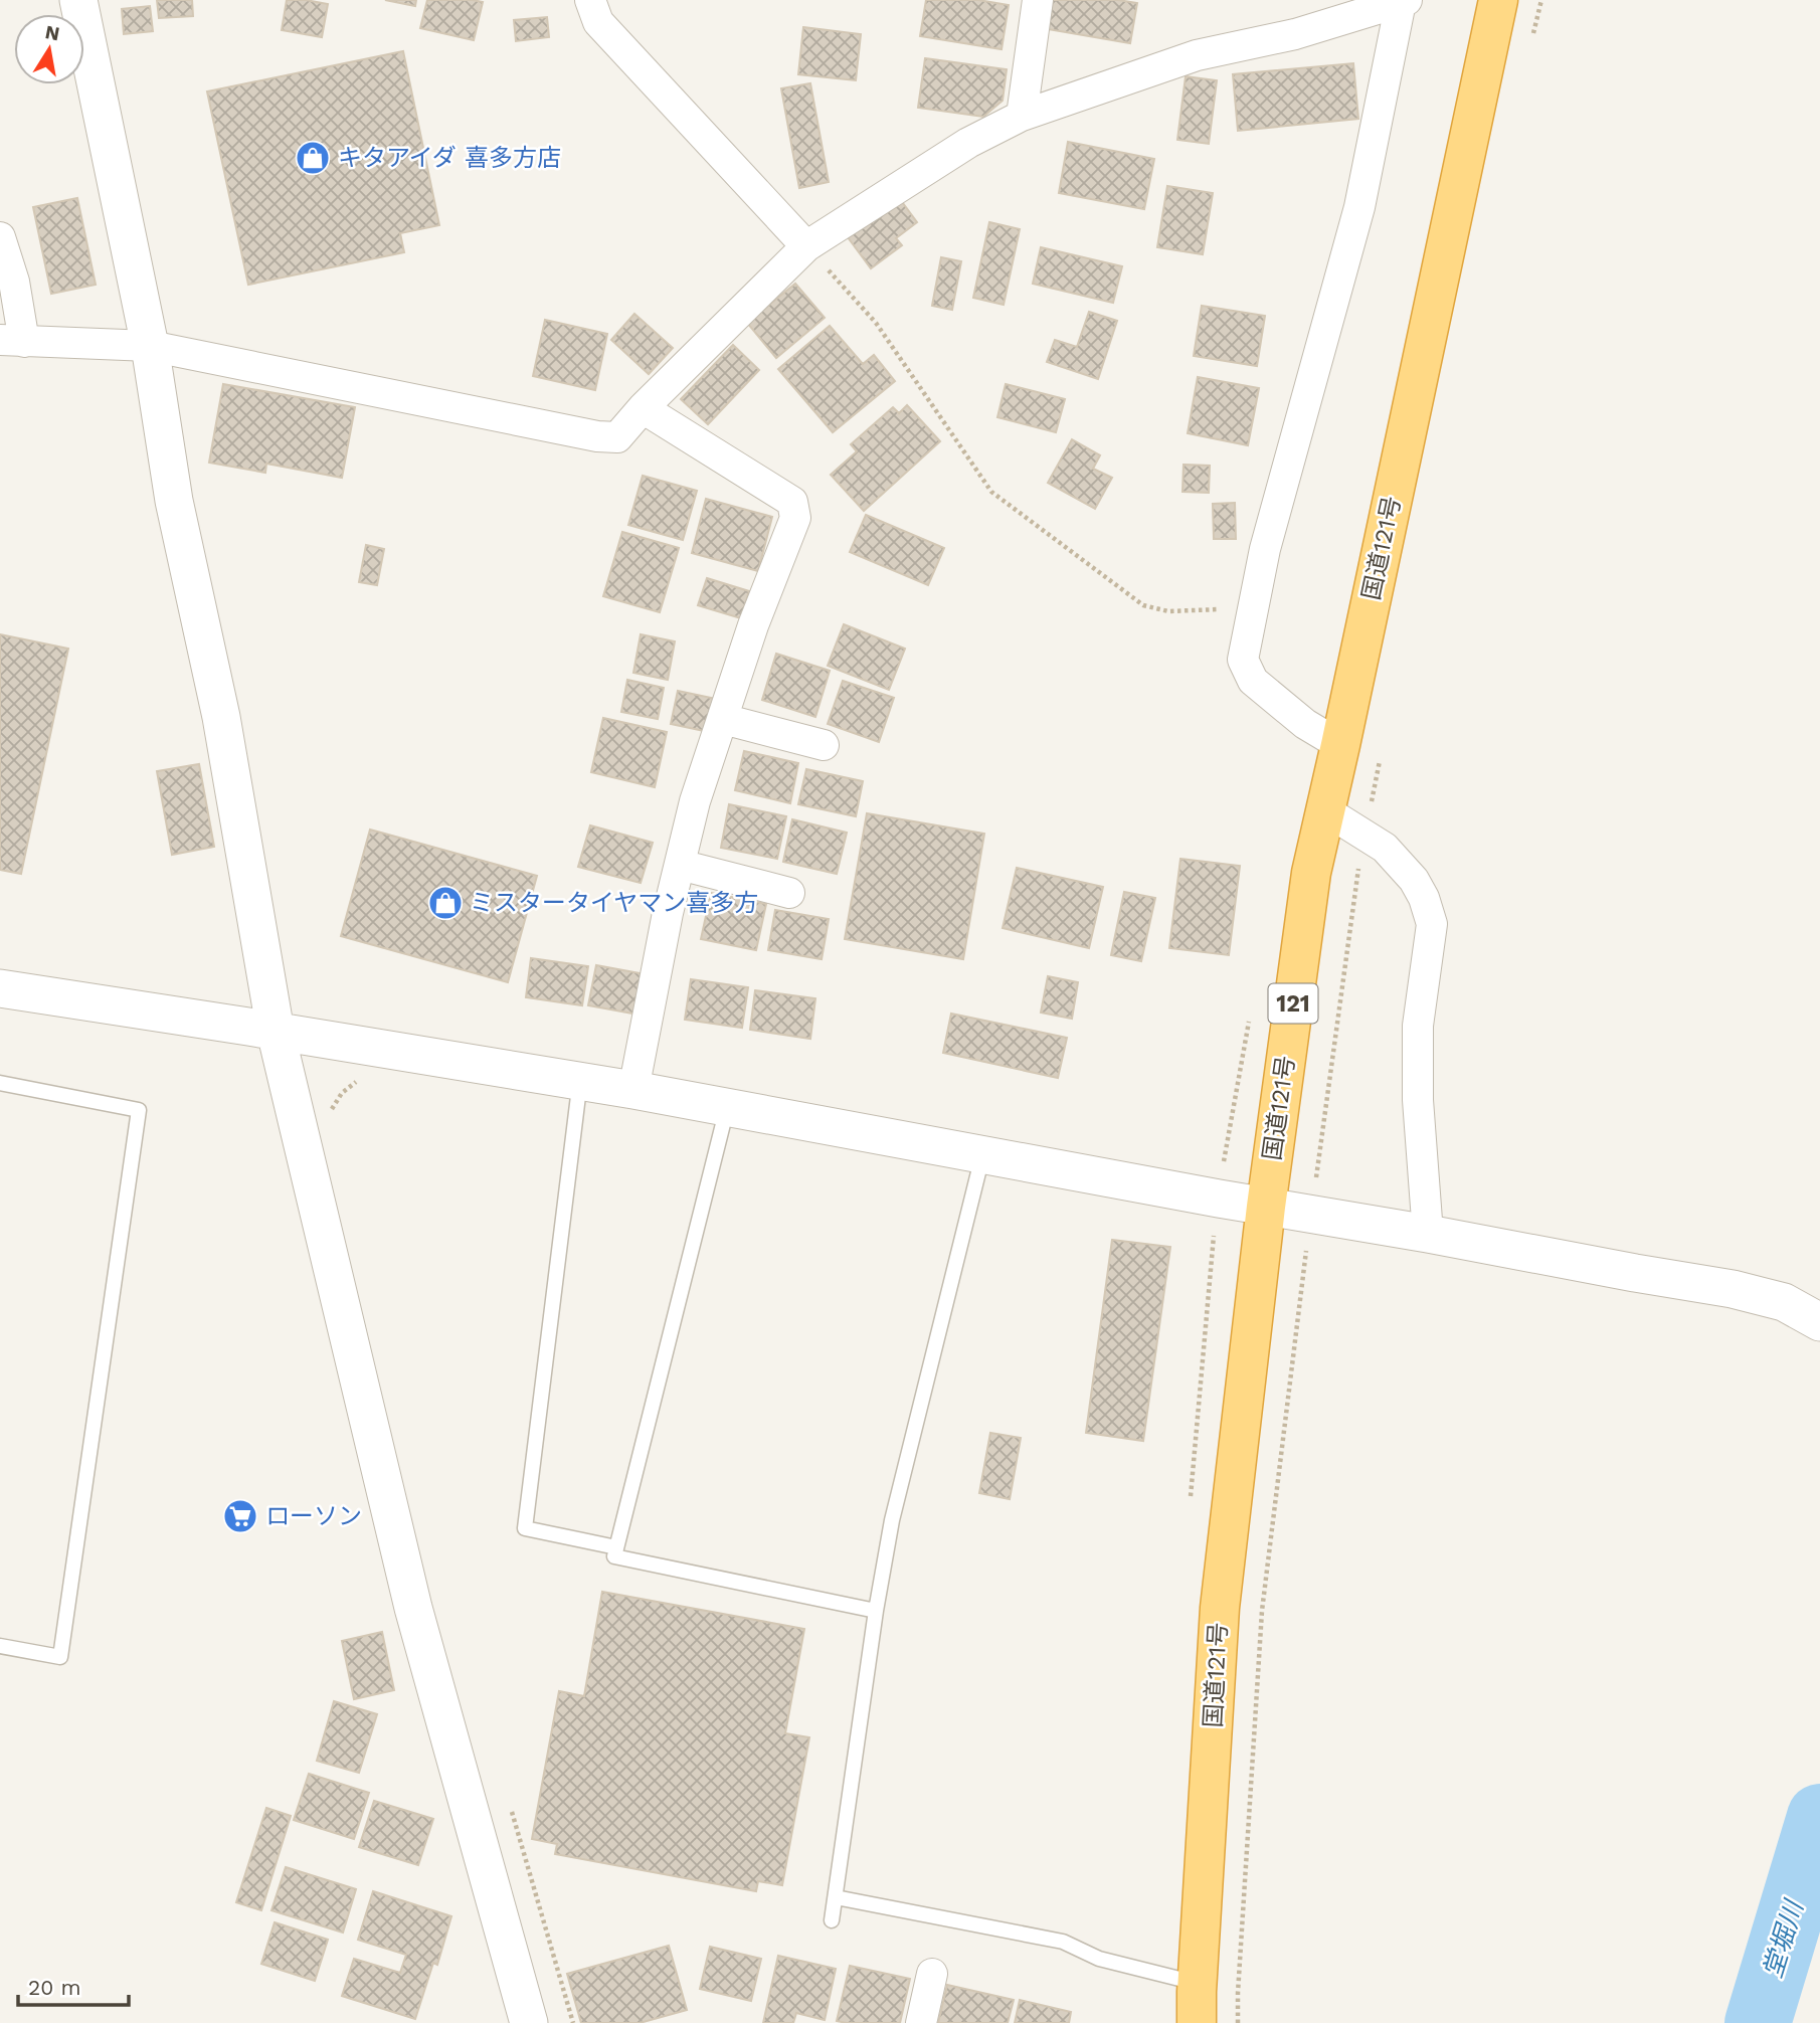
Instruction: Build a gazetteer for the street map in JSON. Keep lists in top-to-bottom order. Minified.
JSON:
{"streets":{"highway":["国道121号","121"]},"water":["堂堀川"],"places":{"shop":["キタアイダ 喜多方店","ミスタータイヤマン喜多方"],"supermarket":["ローソン"]},"scale_bar":"20 m","north":"top"}
